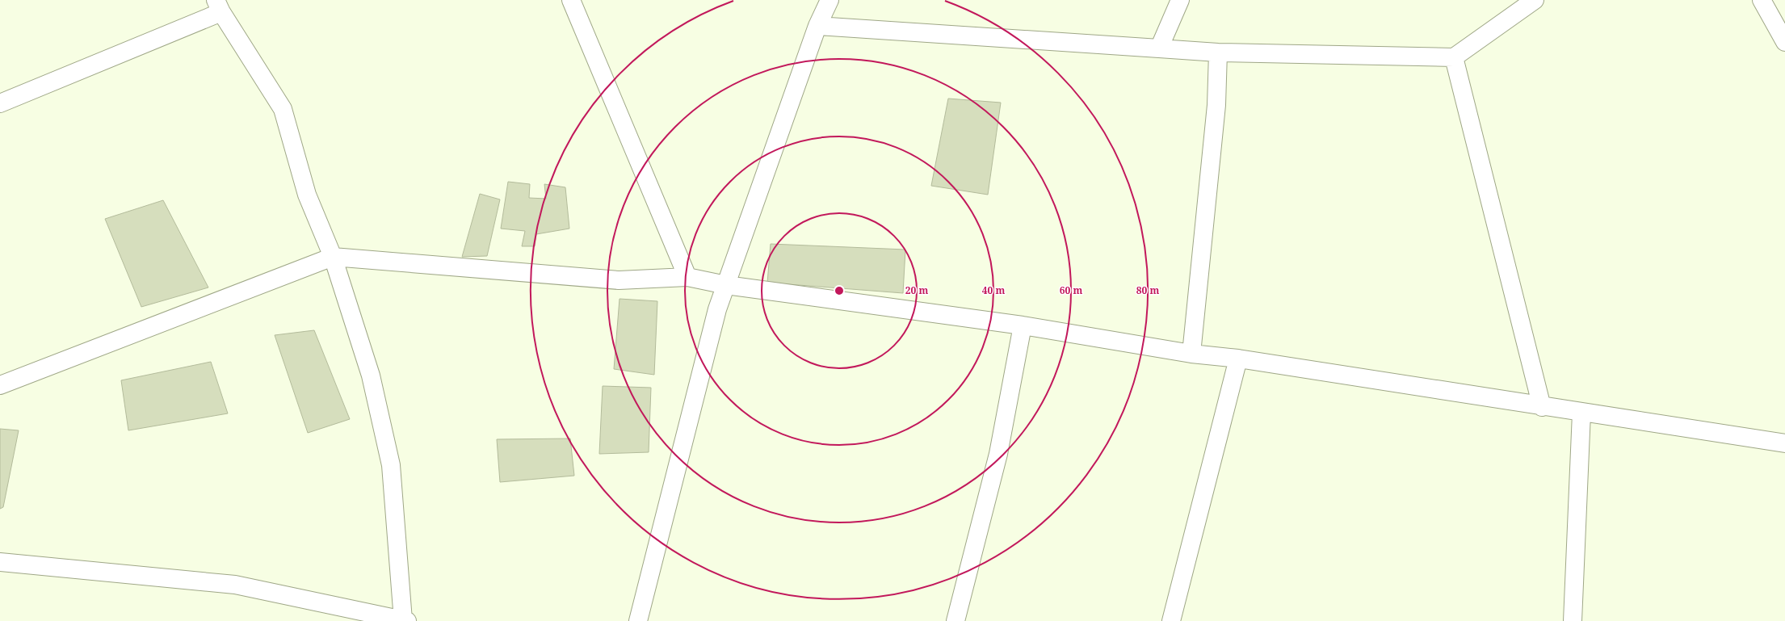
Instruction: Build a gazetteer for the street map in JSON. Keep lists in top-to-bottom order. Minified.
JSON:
{"rings":["20 m","40 m","60 m","80 m"]}
